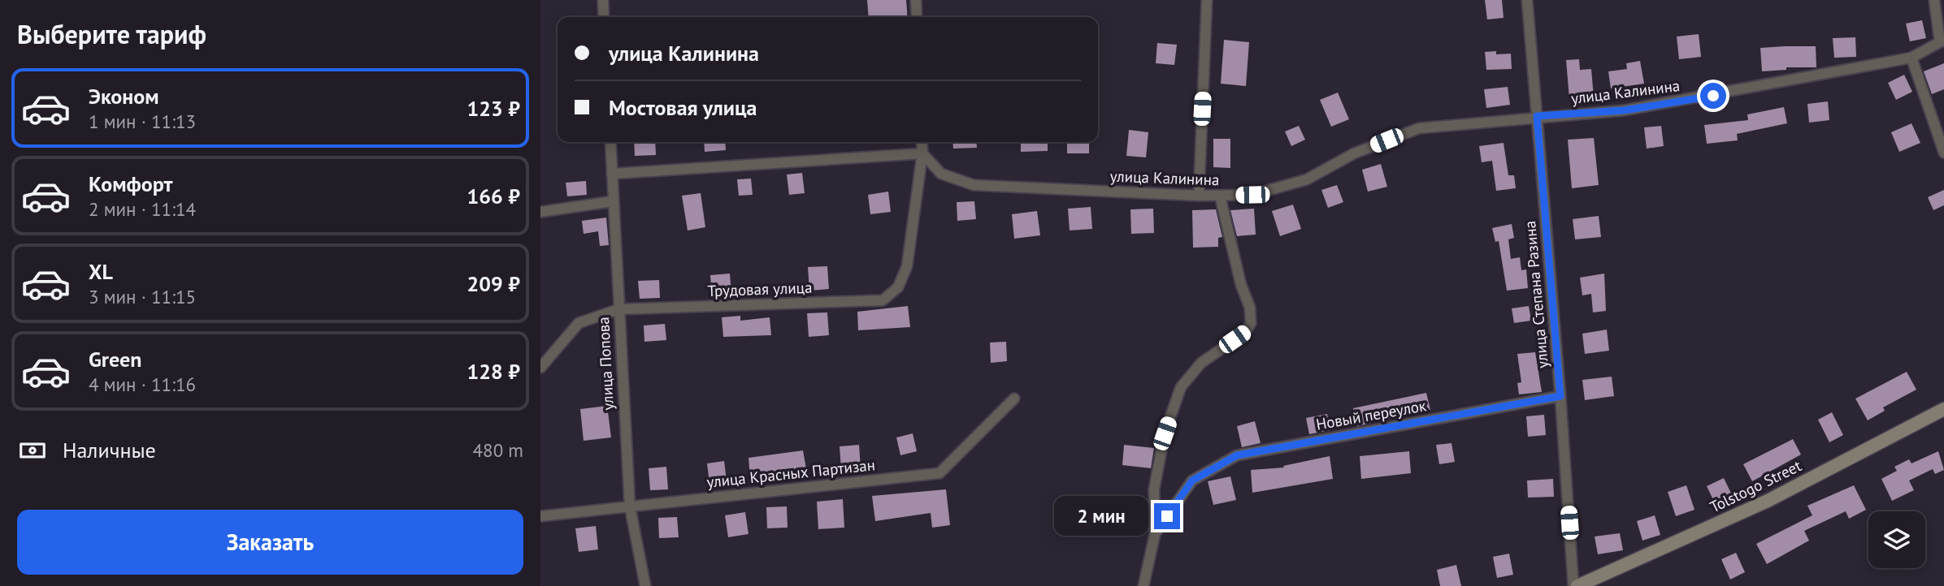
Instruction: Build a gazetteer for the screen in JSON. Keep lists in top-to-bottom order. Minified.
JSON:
{"streets":{"main road":["Tolstogo Street"],"street":["улица Калинина","Трудовая улица","улица Степана Разина","улица Попова","Новый переулок","улица Красных Партизан"]},"crossings":[["улица Калинина","Трудовая улица"],["улица Калинина","улица Степана Разина"],["Трудовая улица","улица Попова"],["улица Степана Разина","Новый переулок"],["улица Степана Разина","Tolstogo Street"],["улица Попова","улица Красных Партизан"]],"page":{"heading":"Выберите тариф","banner":["улица Калинина","Мостовая улица"],"list":[{"name":"Эконом","note":"1 мин · 11:13","value":"123 ₽"},{"name":"Комфорт","note":"2 мин · 11:14","value":"166 ₽"},{"name":"XL","note":"3 мин · 11:15","value":"209 ₽"},{"name":"Green","note":"4 мин · 11:16","value":"128 ₽"}],"pay":["Наличные","480 m"],"bubble":"2 мин","buttons":"Заказать"}}
